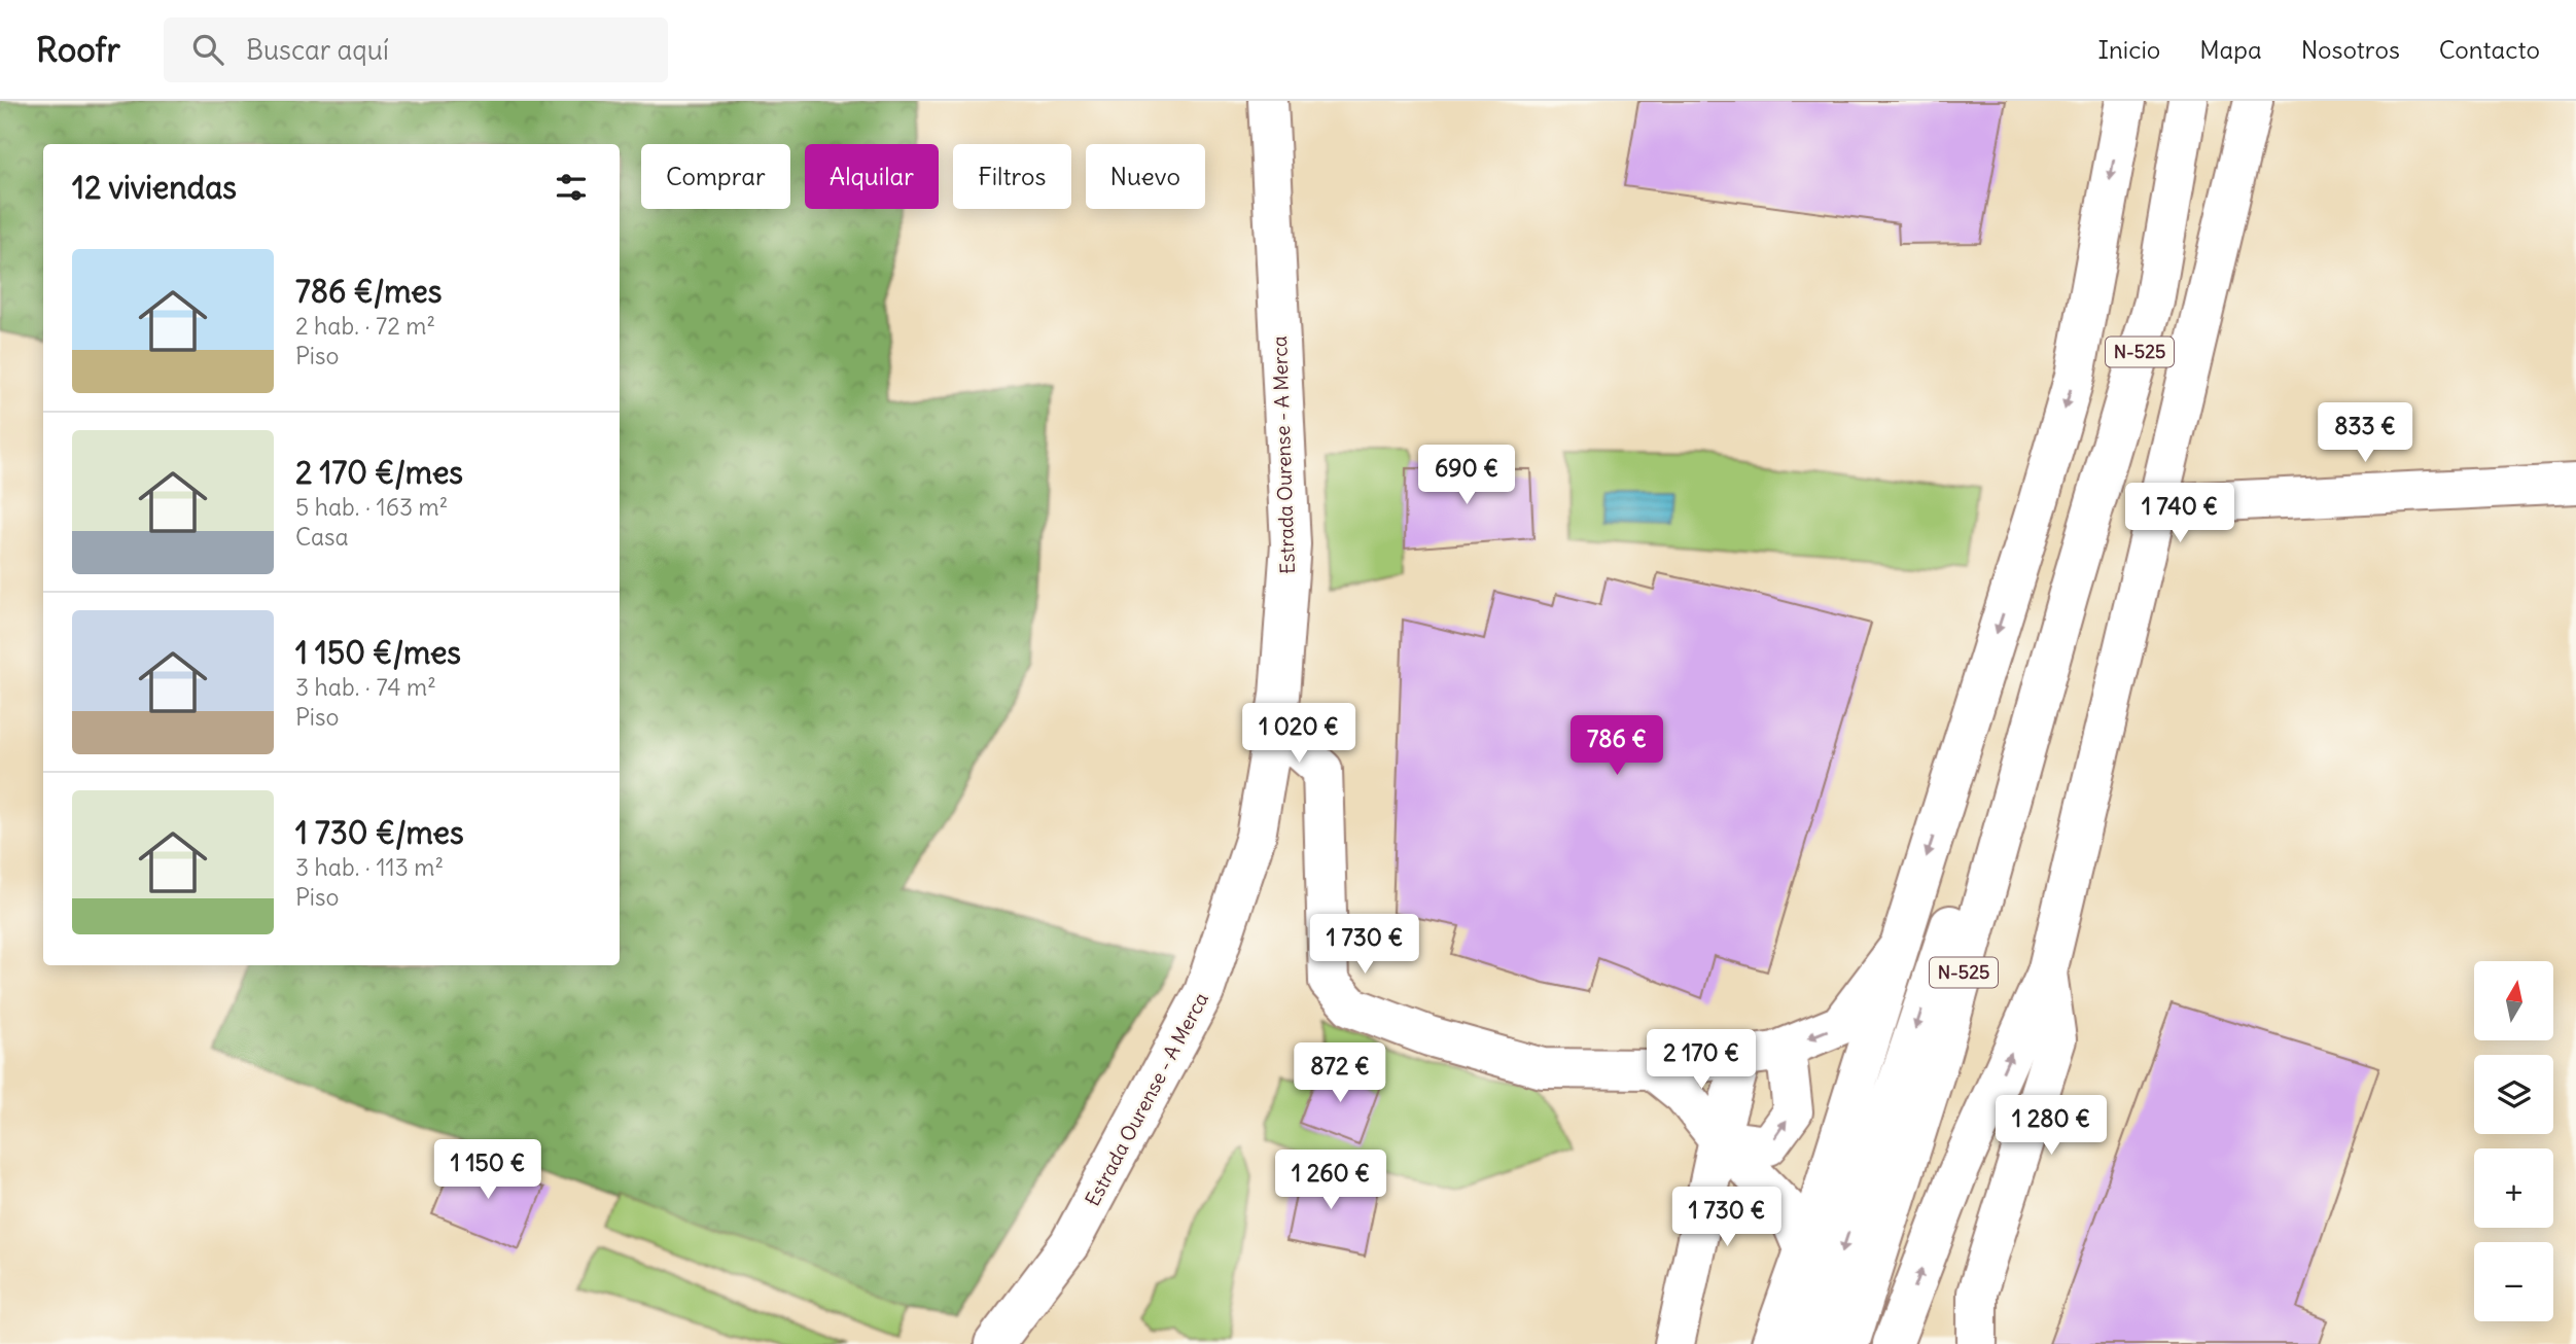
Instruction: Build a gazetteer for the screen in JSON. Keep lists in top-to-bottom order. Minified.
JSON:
{"streets":{"main road":["N-525","Estrada Ourense - A Merca"]},"north":"top","page":{"header":"Roofr","search":"Buscar aquí","nav":["Inicio","Mapa","Nosotros","Contacto"],"chip":["Comprar","Alquilar","Filtros","Nuevo"],"heading":"12 viviendas","list":[{"name":"786 €/mes","note":"2 hab. · 72 m² · Piso"},{"name":"2 170 €/mes","note":"5 hab. · 163 m² · Casa"},{"name":"1 150 €/mes","note":"3 hab. · 74 m² · Piso"},{"name":"1 730 €/mes","note":"3 hab. · 113 m² · Piso"}],"price":["833 €","690 €","1 740 €","1 020 €","786 €","1 730 €","2 170 €","872 €","1 280 €","1 150 €","1 260 €","1 730 €"],"map_buttons":["+","−"]}}
